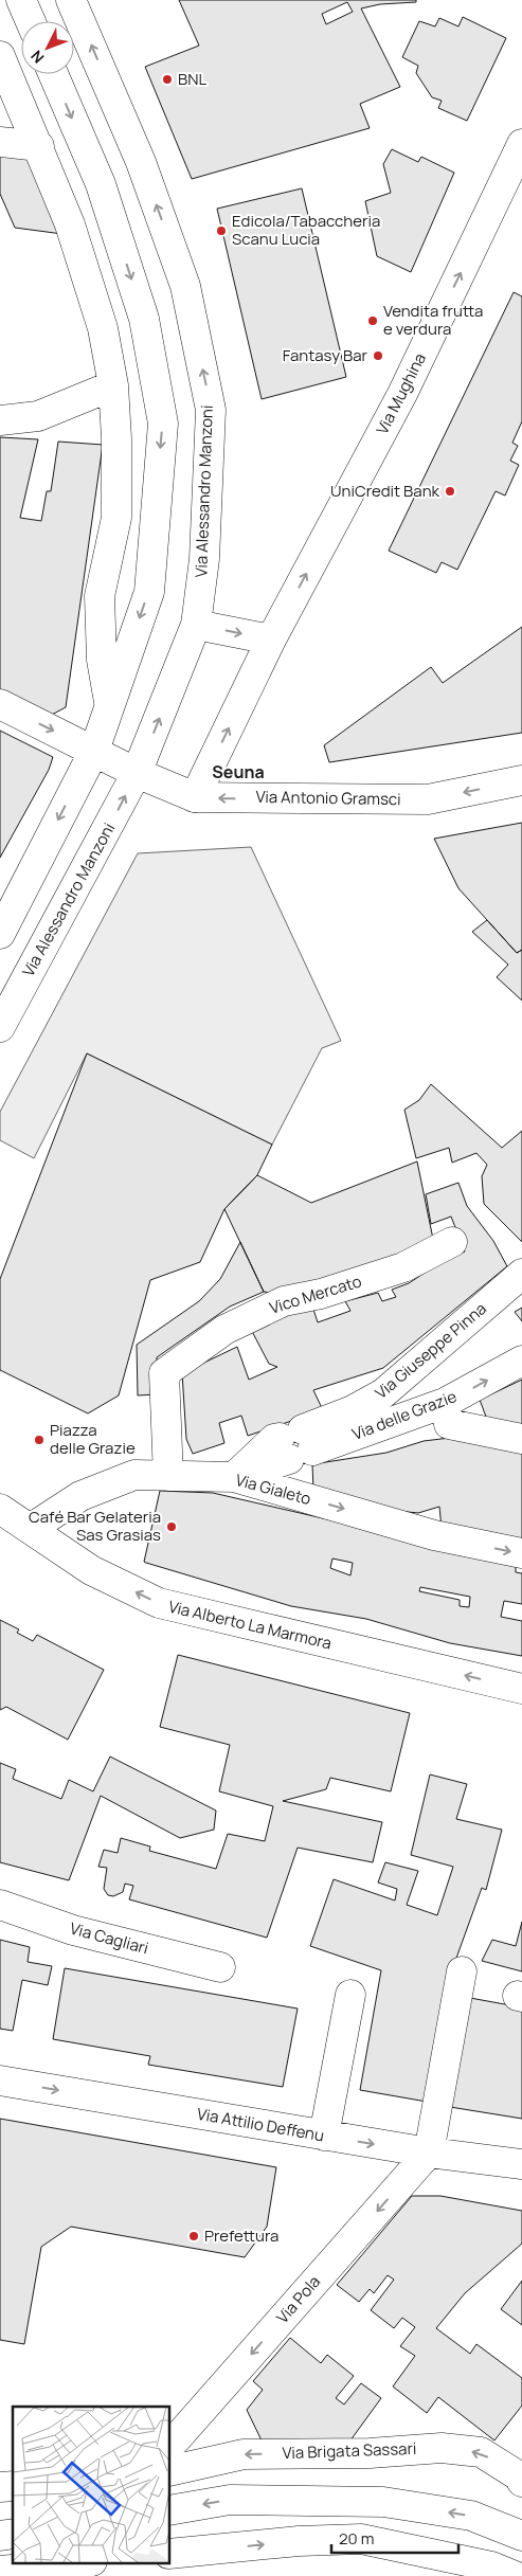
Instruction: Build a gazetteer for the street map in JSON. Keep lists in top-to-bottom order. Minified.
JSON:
{"streets":{"street":["Via Mughina","Via Alessandro Manzoni","Via Antonio Gramsci","Vico Mercato","Via Giuseppe Pinna","Via delle Grazie","Via Gialeto","Via Alberto La Marmora","Via Cagliari","Via Attilio Deffenu","Via Pola","Via Brigata Sassari"]},"crossings":[["Via Mughina","Via Antonio Gramsci"],["Via Alessandro Manzoni","Via Antonio Gramsci"],["Vico Mercato","Via Gialeto"],["Via Giuseppe Pinna","Via delle Grazie"],["Via delle Grazie","Via Gialeto"],["Via Gialeto","Via Alberto La Marmora"],["Via Attilio Deffenu","Via Pola"]],"one_way":["Via Mughina","Via Antonio Gramsci","Via Gialeto","Via Alberto La Marmora","Via Attilio Deffenu","Via Pola"],"districts":["Seuna"],"places":["BNL","Edicola/Tabaccheria Scanu Lucia","Vendita frutta e verdura","Fantasy Bar","UniCredit Bank","Piazza delle Grazie","Café Bar Gelateria Sas Grasias","Prefettura"],"scale_bar":"20 m","north":"bottom left"}
